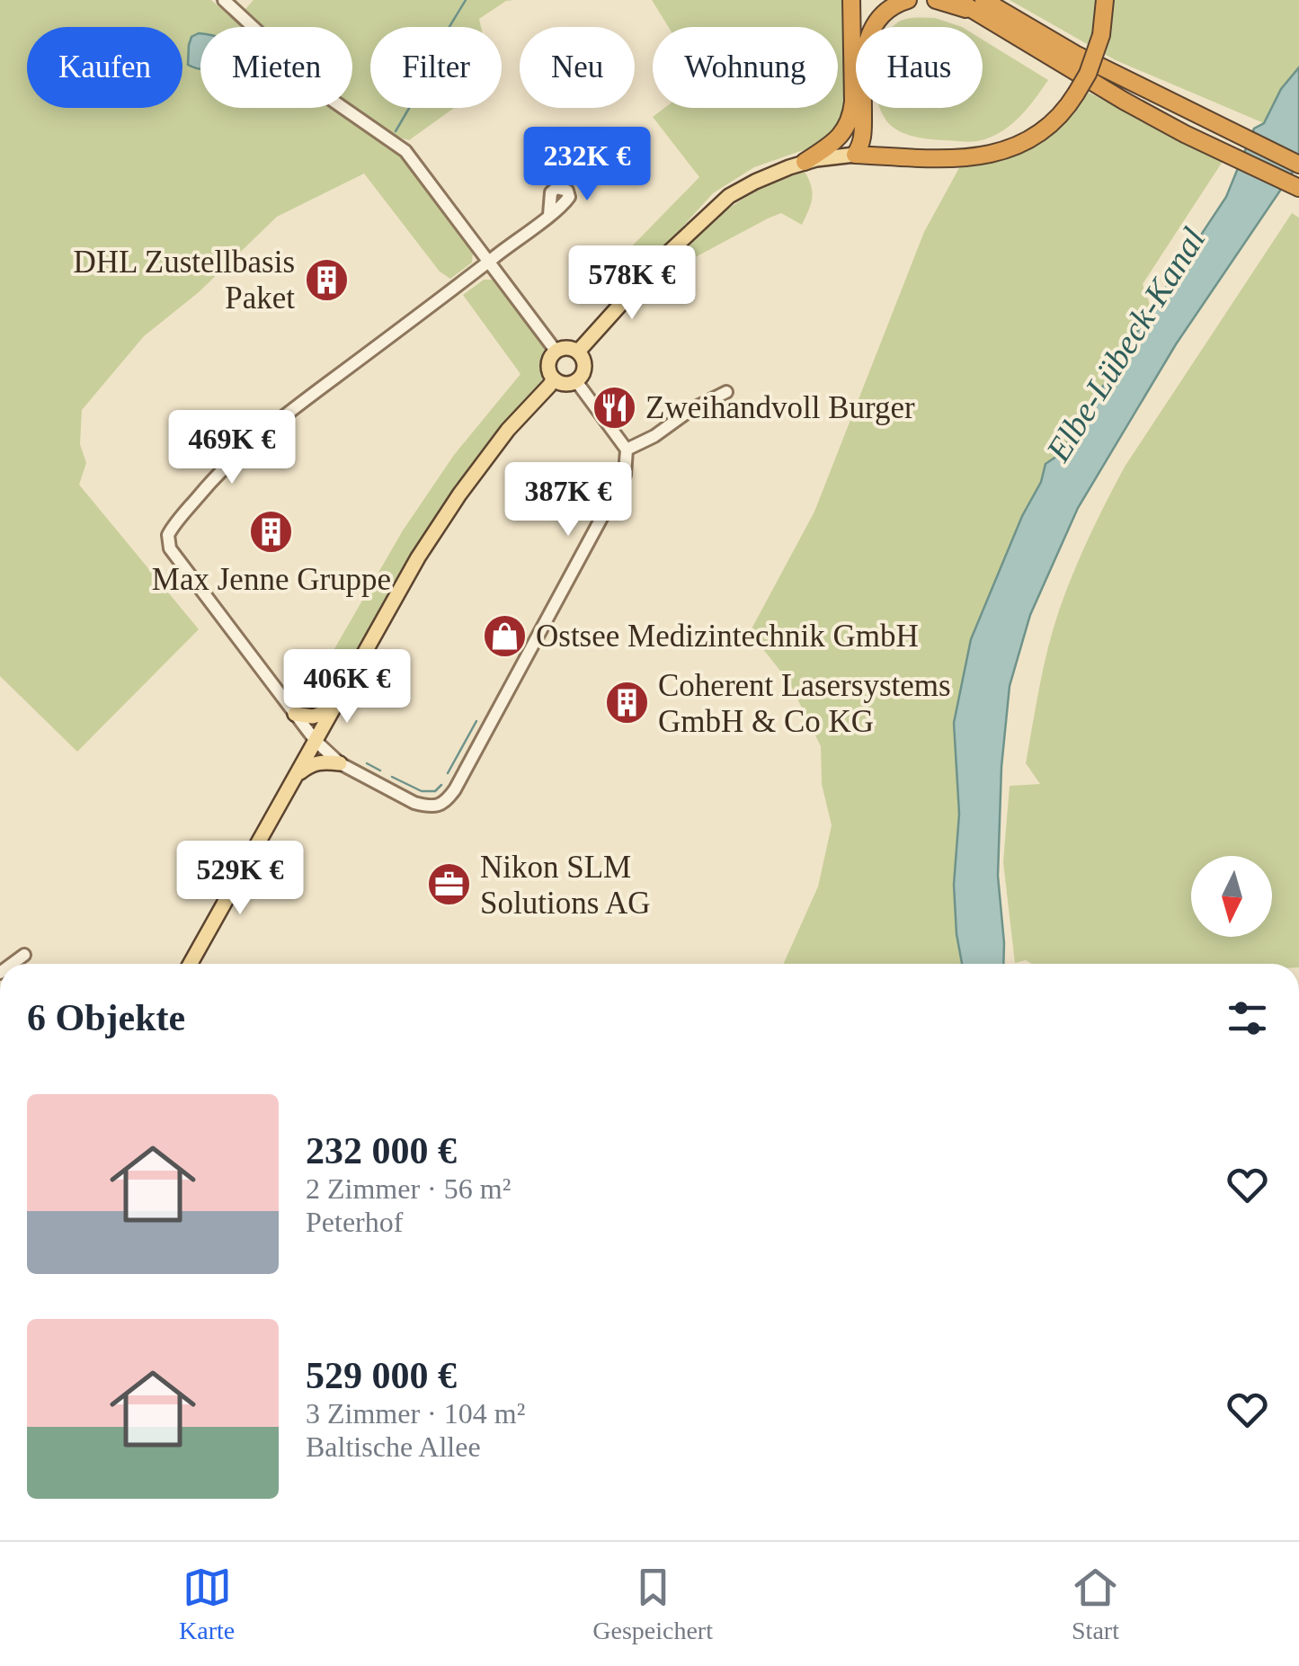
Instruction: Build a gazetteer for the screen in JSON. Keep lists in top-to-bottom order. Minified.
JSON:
{"water":["Elbe-Lübeck-Kanal"],"places":{"building":["DHL Zustellbasis Paket","Max Jenne Gruppe","Coherent Lasersystems GmbH & Co KG"],"restaurant":["Zweihandvoll Burger"],"shop":["Ostsee Medizintechnik GmbH"],"office":["Nikon SLM Solutions AG"]},"north":"bottom","page":{"chip":["Kaufen","Mieten","Filter","Neu","Wohnung","Haus"],"price":["232K €","578K €","469K €","387K €","406K €","529K €"],"heading":"6 Objekte","list":[{"name":"232 000 €","note":"2 Zimmer · 56 m² · Peterhof"},{"name":"529 000 €","note":"3 Zimmer · 104 m² · Baltische Allee"}],"tabs":["Karte","Gespeichert","Start"]}}
